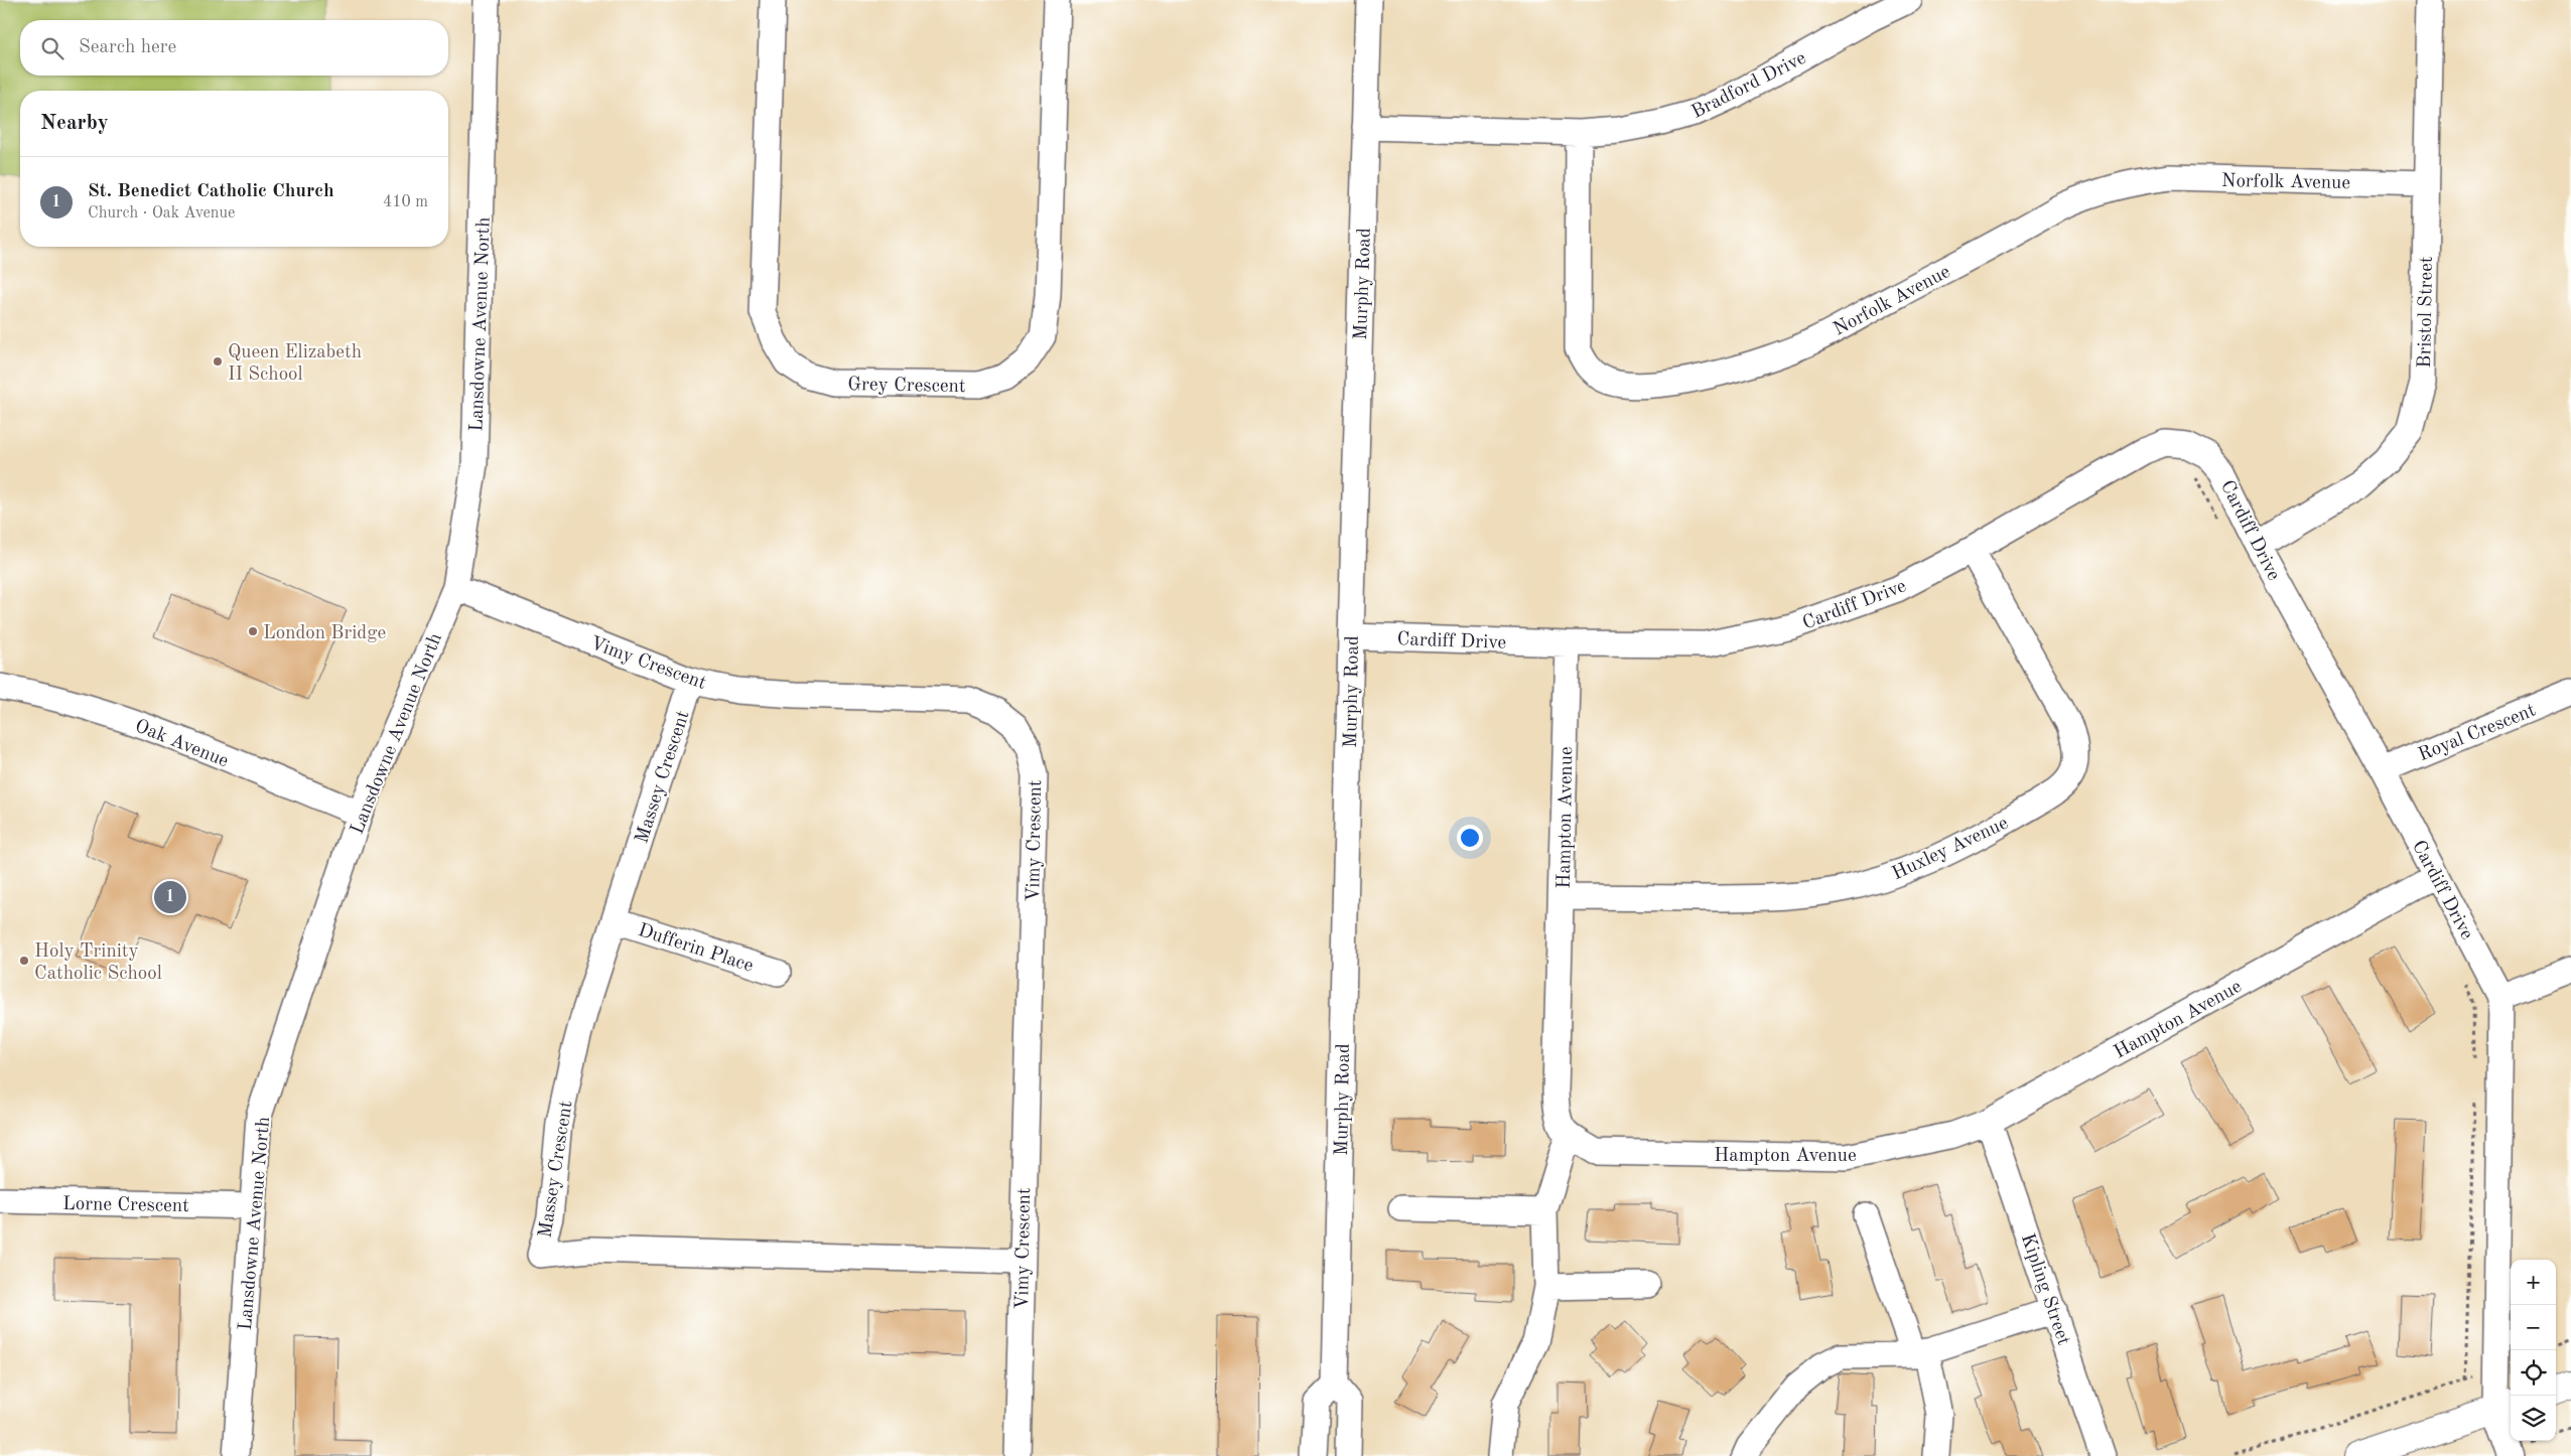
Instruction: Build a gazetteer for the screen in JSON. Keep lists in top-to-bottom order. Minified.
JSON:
{"streets":{"street":["Bradford Drive","Norfolk Avenue","Murphy Road","Bristol Street","Lansdowne Avenue North","Grey Crescent","Cardiff Drive","Vimy Crescent","Royal Crescent","Oak Avenue","Massey Crescent","Hampton Avenue","Huxley Avenue","Dufferin Place","Lorne Crescent","Kipling Street"]},"crossings":[["Bradford Drive","Norfolk Avenue"],["Bradford Drive","Murphy Road"],["Norfolk Avenue","Bristol Street"],["Murphy Road","Cardiff Drive"],["Bristol Street","Cardiff Drive"],["Lansdowne Avenue North","Vimy Crescent"],["Lansdowne Avenue North","Oak Avenue"],["Lansdowne Avenue North","Lorne Crescent"],["Cardiff Drive","Royal Crescent"],["Cardiff Drive","Hampton Avenue"],["Cardiff Drive","Huxley Avenue"],["Vimy Crescent","Massey Crescent"],["Massey Crescent","Dufferin Place"],["Hampton Avenue","Huxley Avenue"],["Hampton Avenue","Kipling Street"]],"places":["Queen Elizabeth II School","London Bridge","Holy Trinity Catholic School"],"page":{"search":"Search here","heading":"Nearby","list":[{"mark":"1","name":"St. Benedict Catholic Church","note":"Church · Oak Avenue","value":"410 m"}],"pins":"1","map_buttons":["+","−"]}}
